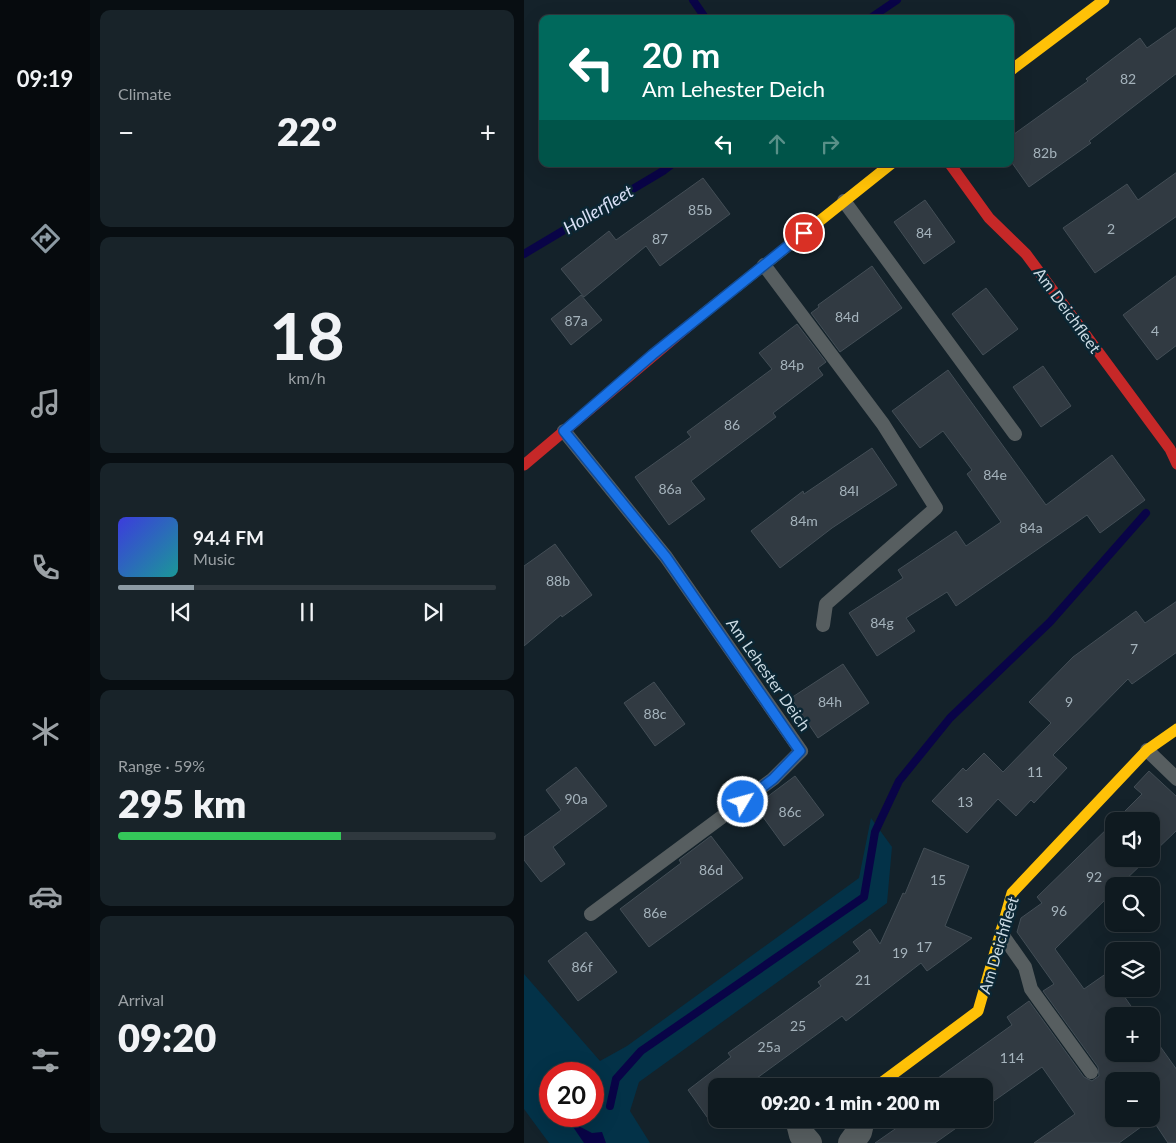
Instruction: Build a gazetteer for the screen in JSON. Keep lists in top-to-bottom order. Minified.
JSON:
{"streets":{"street":["Am Deichfleet"],"lane":["Am Lehester Deich"]},"water":["Hollerfleet"],"house_numbers":["82","82b","85b","2","84","87","84d","87a","4","84p","86","84e","86a","84l","84m","84a","88b","84g","7","84h","9","88c","11","90a","13","86c","86d","92","15","96","86e","17","19","86f","21","25","25a","114"],"page":{"tabs":"09:19","tile":["Climate",["18","km/h"],["Range · 59%","295 km"],["Arrival","09:20"]],"turn":["20 m","Am Lehester Deich"],"heat":["−","22°","+"],"song":["94.4 FM","Music"],"map_buttons":["+","−"],"limit":"20","trip":"09:20 · 1 min · 200 m"}}
